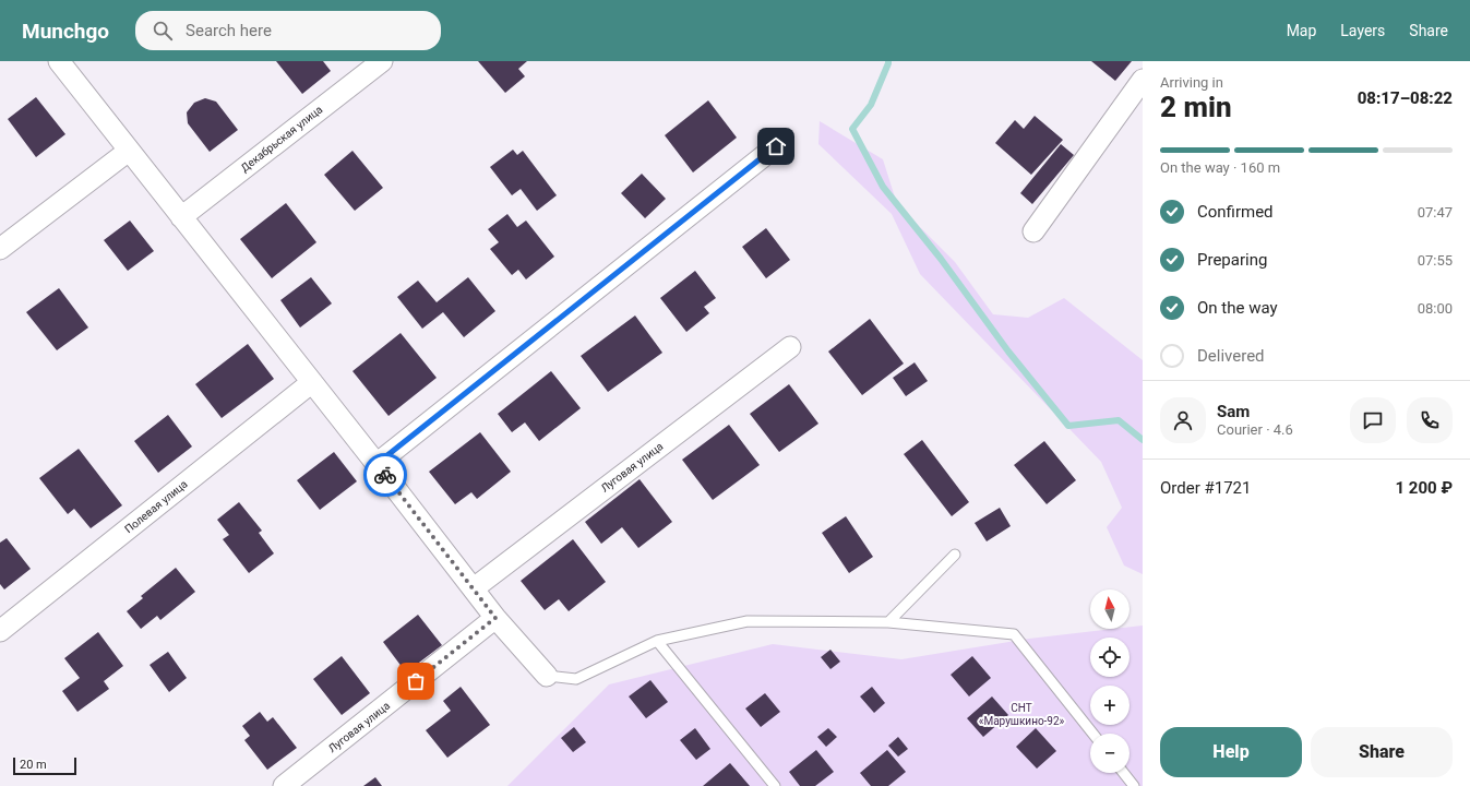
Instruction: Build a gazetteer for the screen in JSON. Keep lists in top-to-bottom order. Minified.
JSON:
{"streets":{"street":["Декабрьская улица","Луговая улица","Полевая улица"]},"parks":["СНТ «Марушкино-92»"],"scale_bar":"20 m","north":"top","page":{"header":"Munchgo","search":"Search here","nav":["Map","Layers","Share"],"heading":["2 min","Arriving in","08:17–08:22"],"panel":["Sam","Courier · 4.6","Order #1721","1 200 ₽"],"bar":"On the way · 160 m","list":[["Confirmed","07:47"],["Preparing","07:55"],["On the way","08:00"],"Delivered"],"map_buttons":["+","−"],"buttons":["Help","Share"],"scale":"20 m"}}
